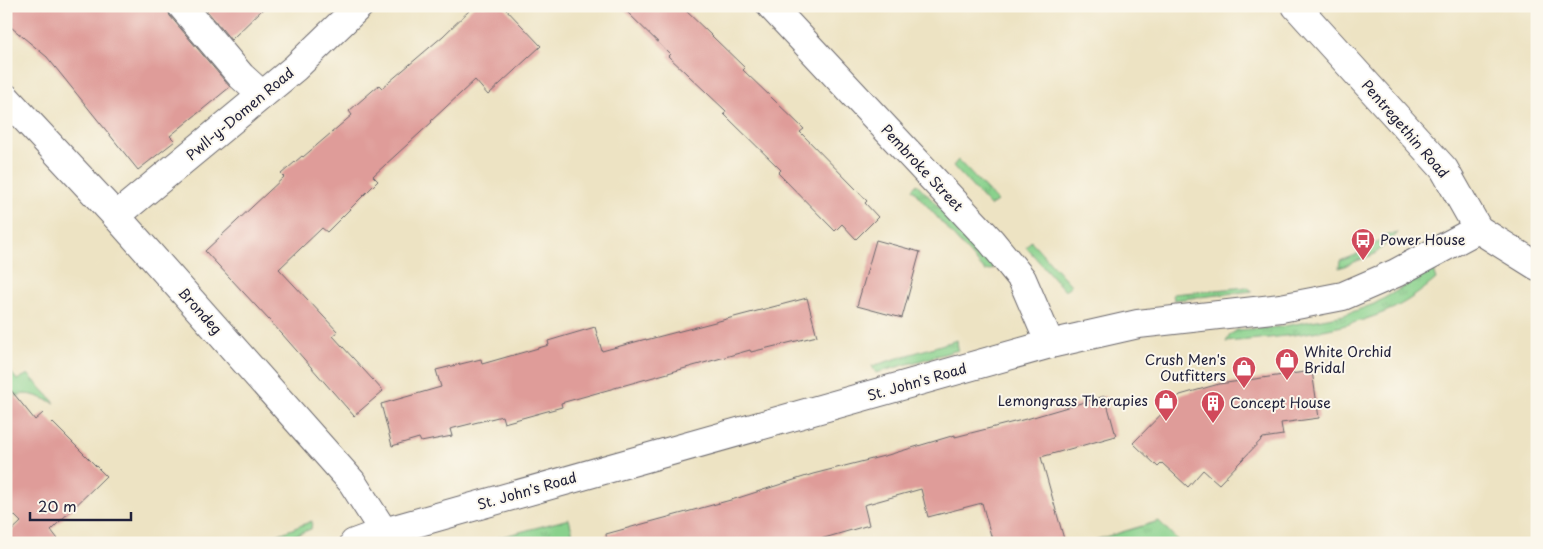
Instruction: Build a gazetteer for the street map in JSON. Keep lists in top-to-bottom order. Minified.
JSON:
{"streets":{"street":["Pwll-y-Domen Road","Pentregethin Road","Pembroke Street","Brondeg","St. John's Road"]},"crossings":[["Pwll-y-Domen Road","Brondeg"],["Pentregethin Road","St. John's Road"],["Pembroke Street","St. John's Road"],["Brondeg","St. John's Road"]],"places":{"bus stop":["Power House"],"shop":["White Orchid Bridal","Crush Men's Outfitters","Lemongrass Therapies"],"building":["Concept House"]},"scale_bar":"20 m"}
